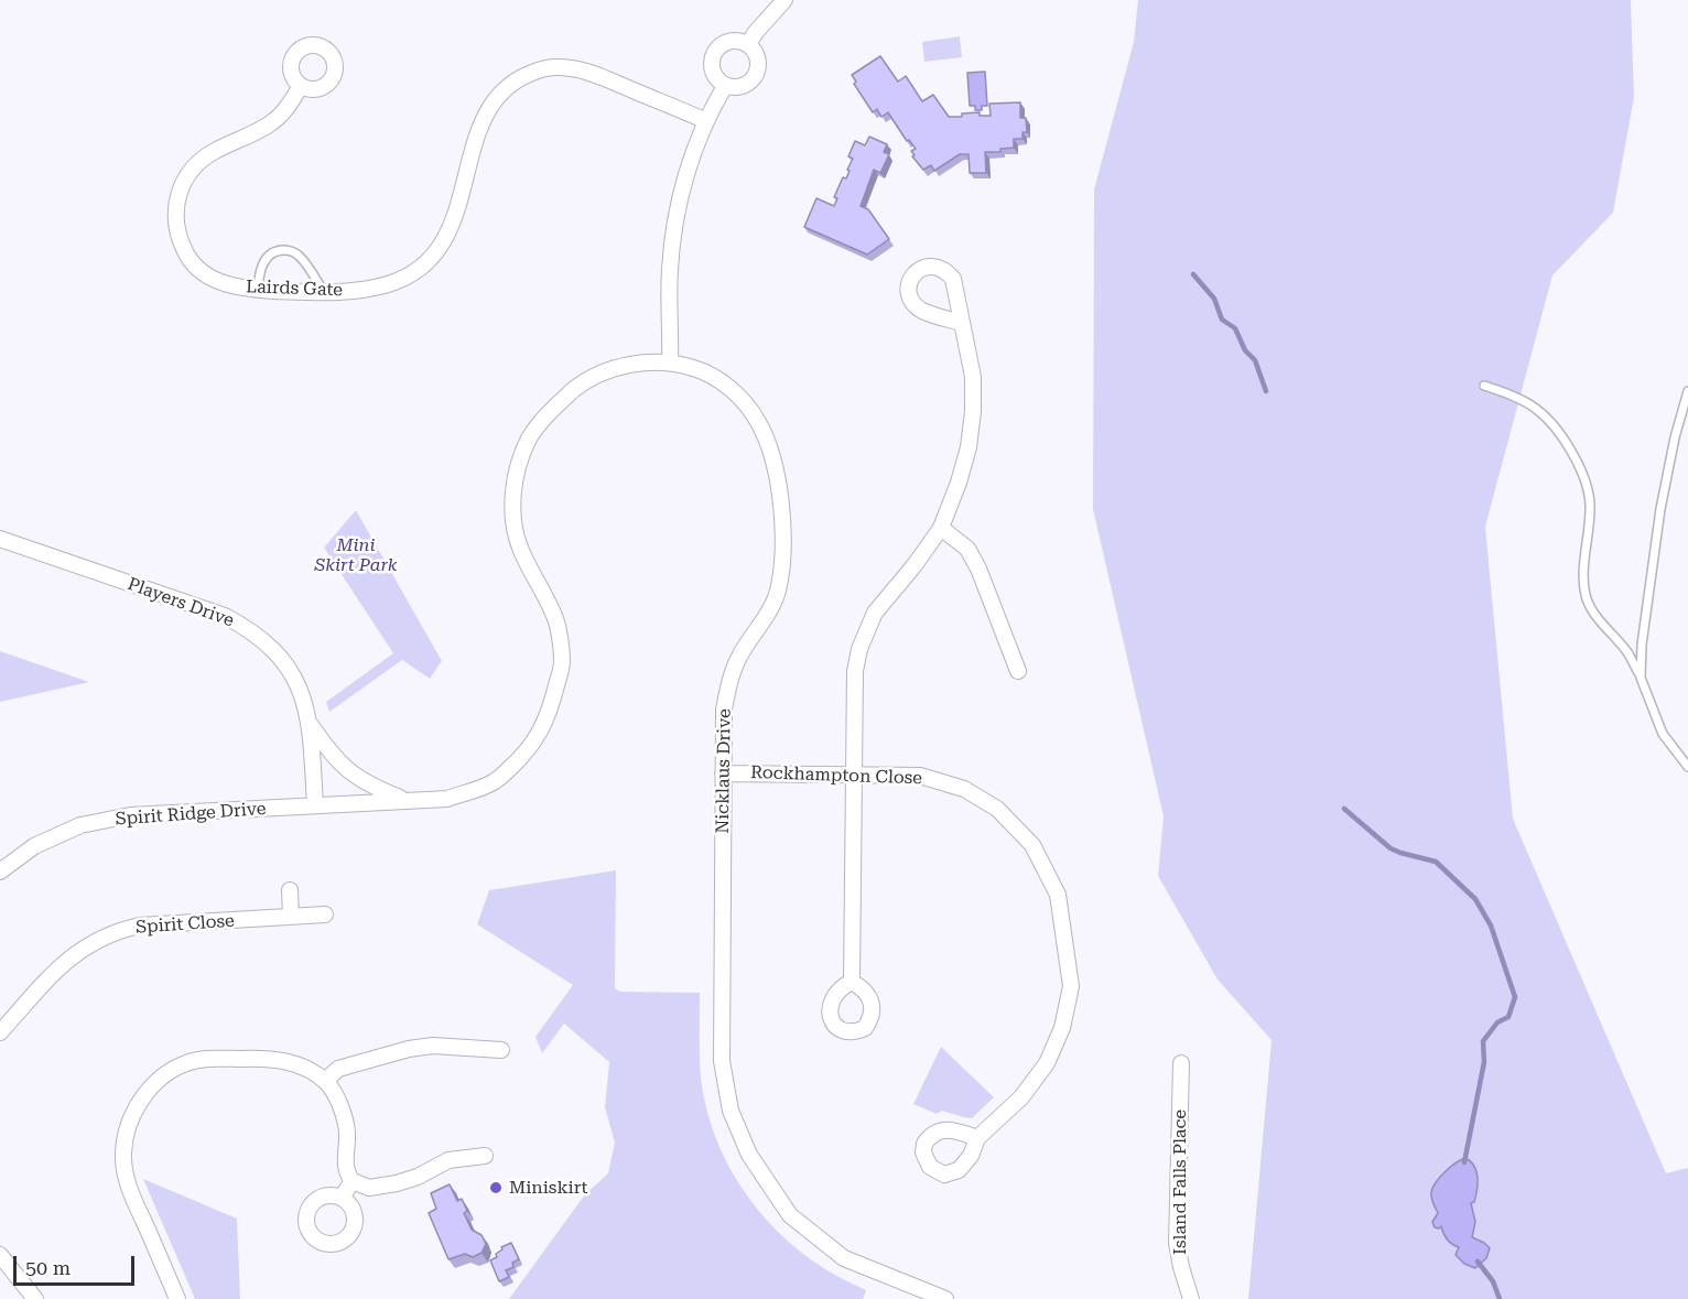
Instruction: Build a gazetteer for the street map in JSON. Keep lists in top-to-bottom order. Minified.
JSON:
{"streets":{"street":["Lairds Gate","Players Drive","Nicklaus Drive","Rockhampton Close","Spirit Ridge Drive","Spirit Close","Island Falls Place"]},"crossings":[["Players Drive","Nicklaus Drive"],["Players Drive","Spirit Ridge Drive"],["Nicklaus Drive","Rockhampton Close"],["Nicklaus Drive","Spirit Ridge Drive"]],"parks":["Mini Skirt Park"],"places":["Miniskirt"],"scale_bar":"50 m"}
